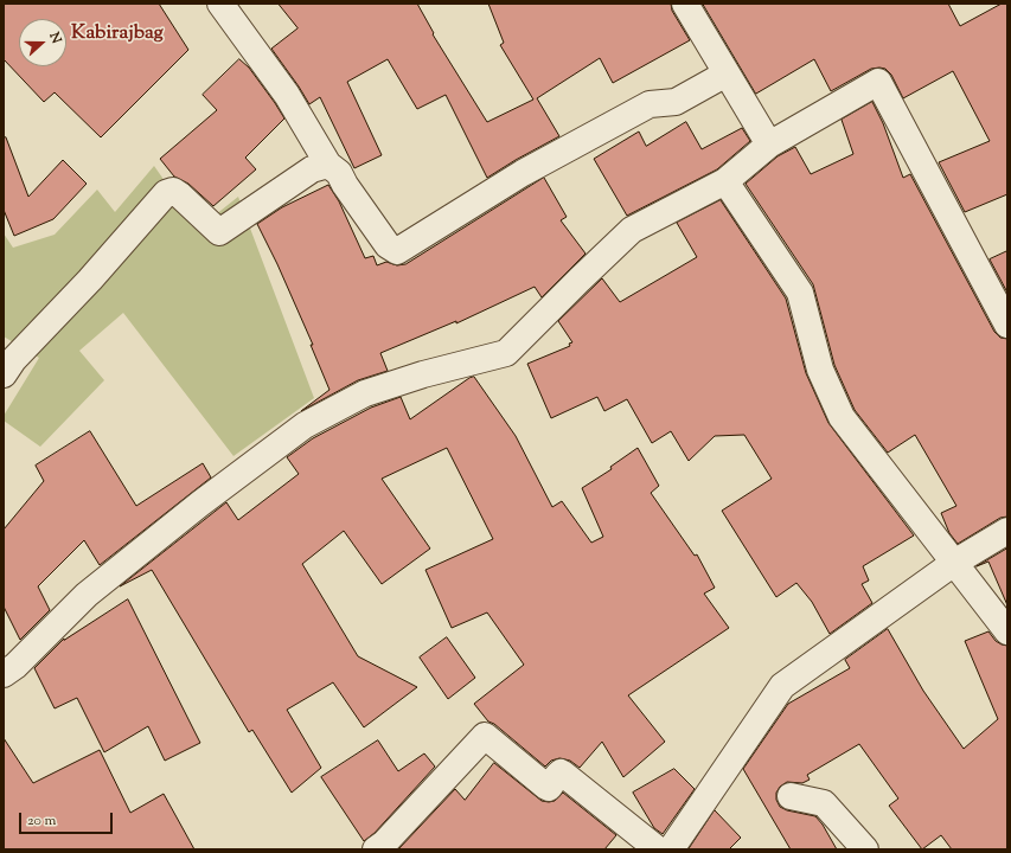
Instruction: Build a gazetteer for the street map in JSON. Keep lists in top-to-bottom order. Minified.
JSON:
{"districts":["Kabirajbag"],"scale_bar":"20 m","north":"right"}
